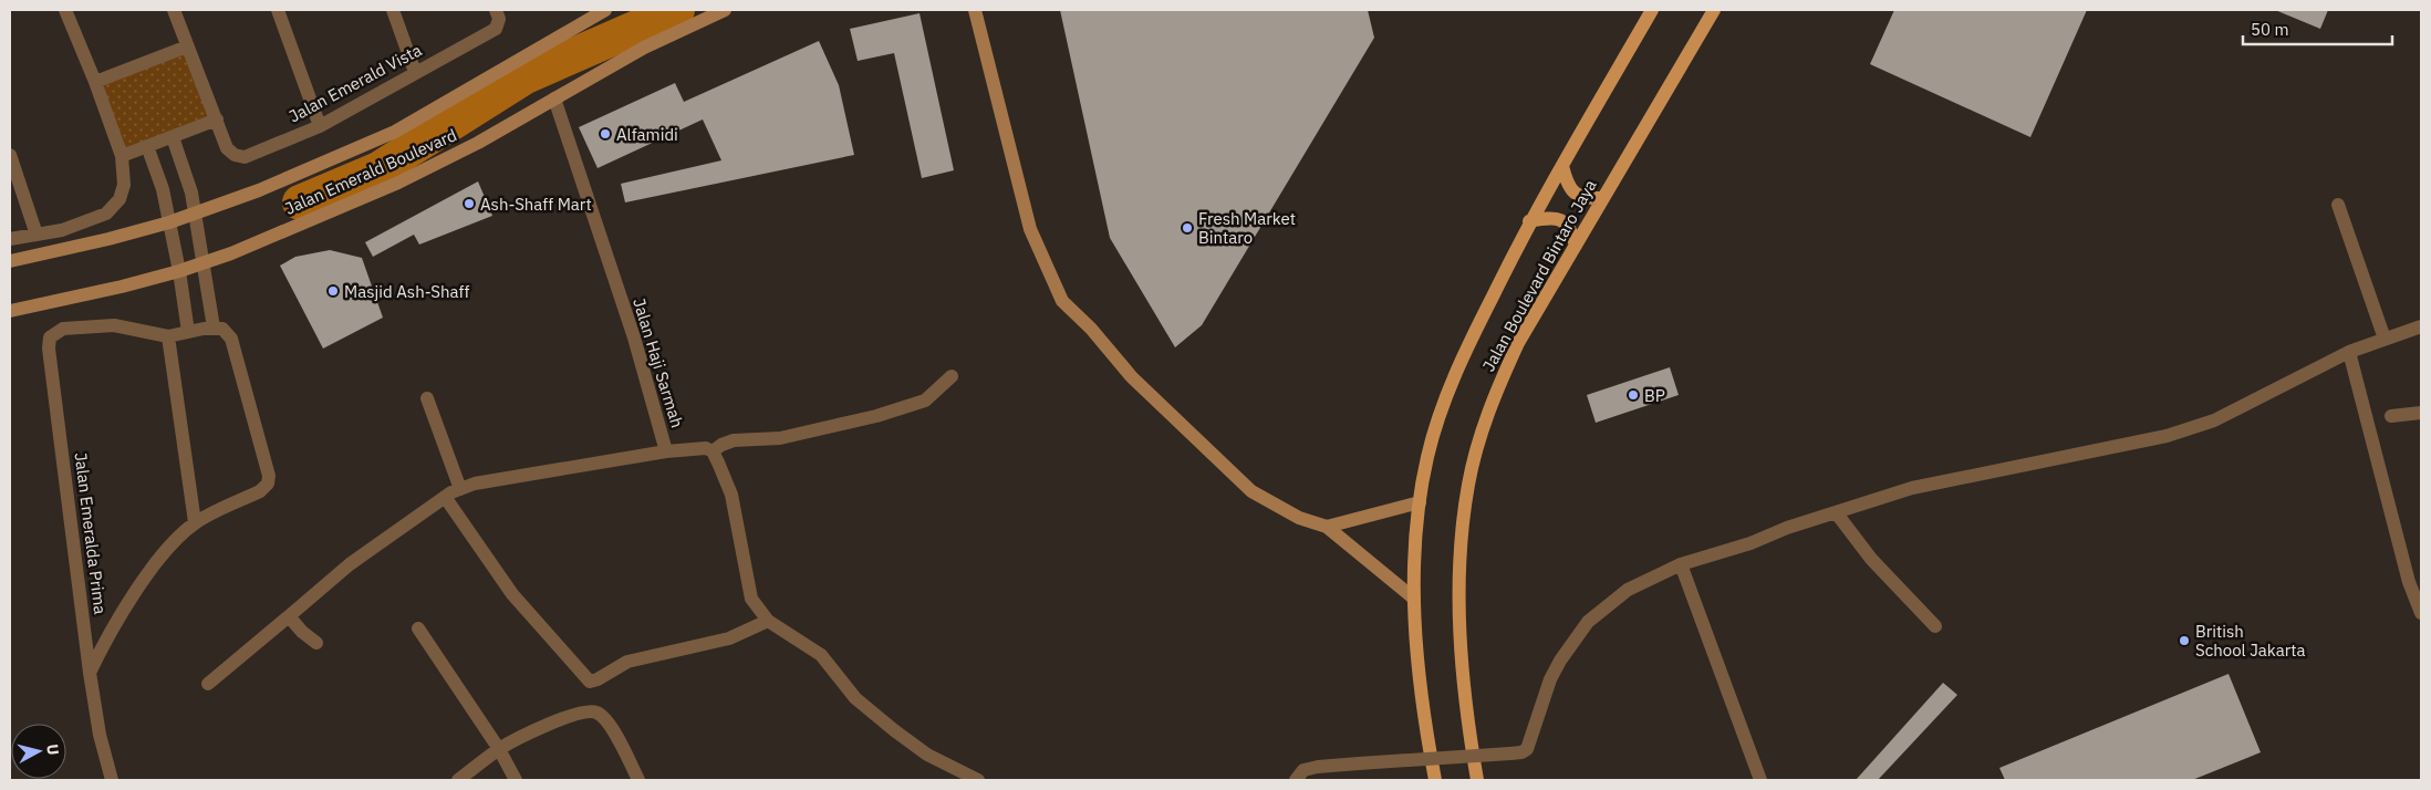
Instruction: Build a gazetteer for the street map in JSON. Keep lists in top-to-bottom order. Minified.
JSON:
{"streets":{"main road":["Jalan Emerald Boulevard","Jalan Boulevard Bintaro Jaya"],"street":["Jalan Emerald Vista","Jalan Haji Sarmah","Jalan Emeralda Prima"]},"crossings":[["Jalan Emerald Boulevard","Jalan Haji Sarmah"]],"places":["Alfamidi","Ash-Shaff Mart","Fresh Market Bintaro","Masjid Ash-Shaff","BP","British School Jakarta"],"scale_bar":"50 m","north":"right"}
